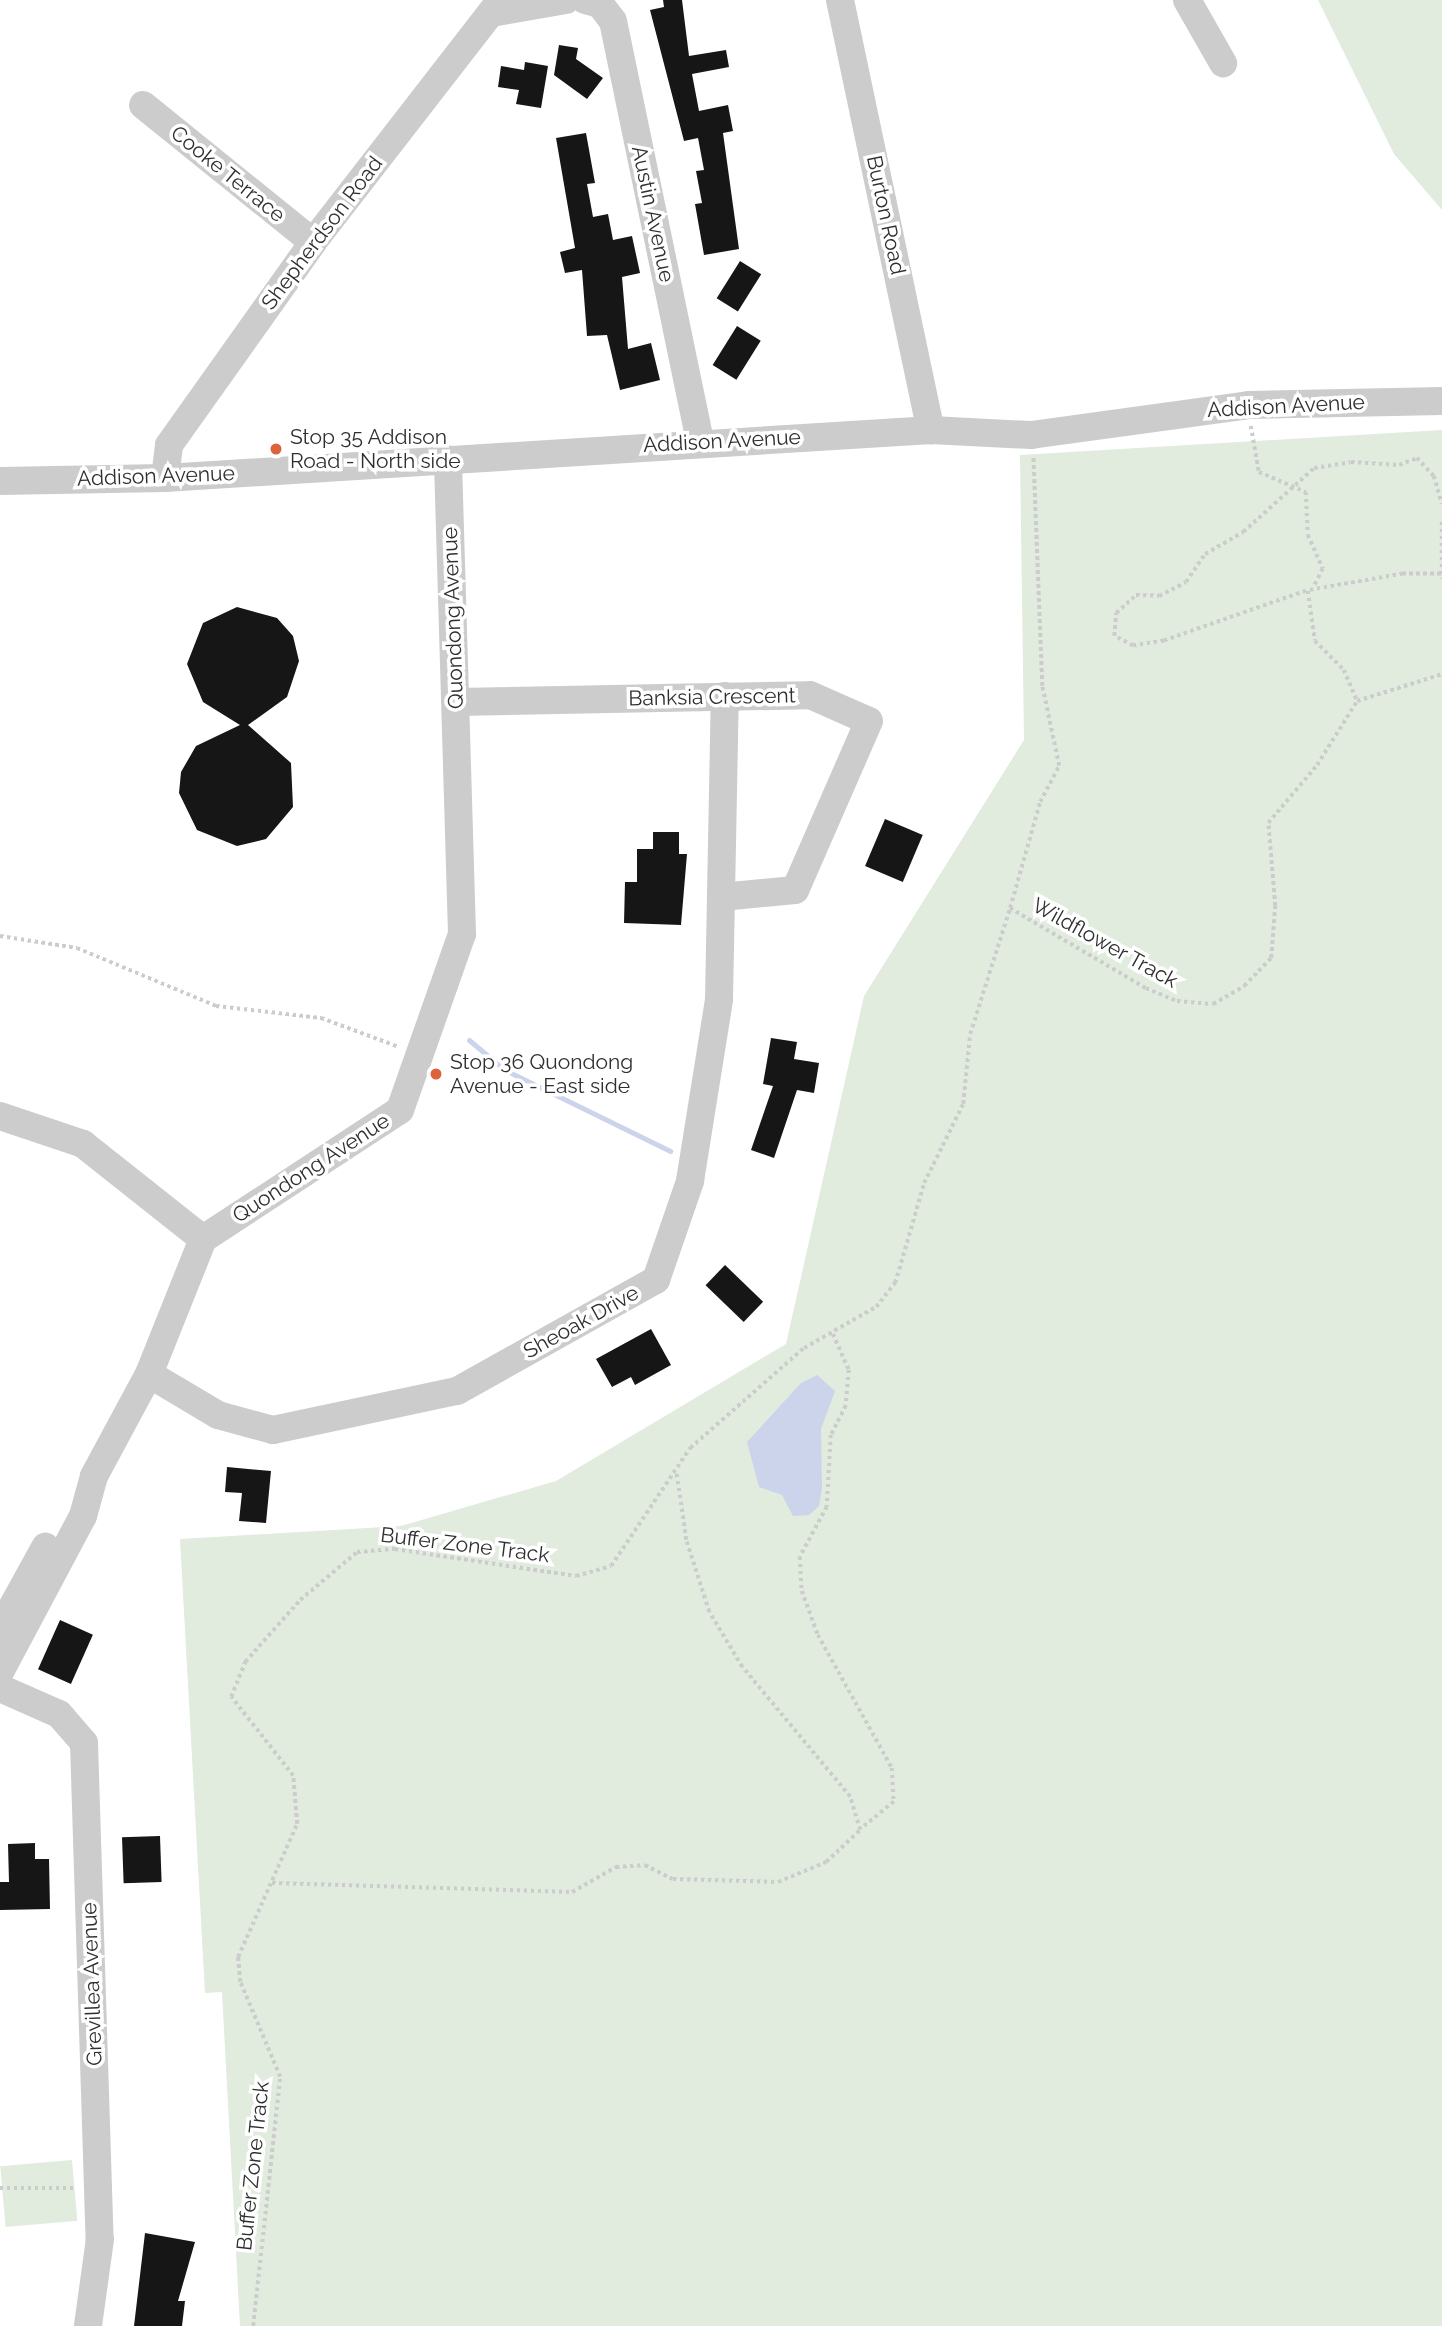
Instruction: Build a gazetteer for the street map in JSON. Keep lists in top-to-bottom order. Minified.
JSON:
{"streets":{"street":["Cooke Terrace","Austin Avenue","Burton Road","Shepherdson Road","Addison Avenue","Quondong Avenue","Banksia Crescent","Sheoak Drive","Grevillea Avenue"],"path":["Wildflower Track","Buffer Zone Track"]},"crossings":[["Cooke Terrace","Shepherdson Road"],["Austin Avenue","Addison Avenue"],["Burton Road","Addison Avenue"],["Shepherdson Road","Addison Avenue"],["Addison Avenue","Quondong Avenue"],["Quondong Avenue","Banksia Crescent"],["Banksia Crescent","Sheoak Drive"],["Wildflower Track","Buffer Zone Track"]],"places":["Stop 35 Addison Road - North side","Stop 36 Quondong Avenue - East side"]}
